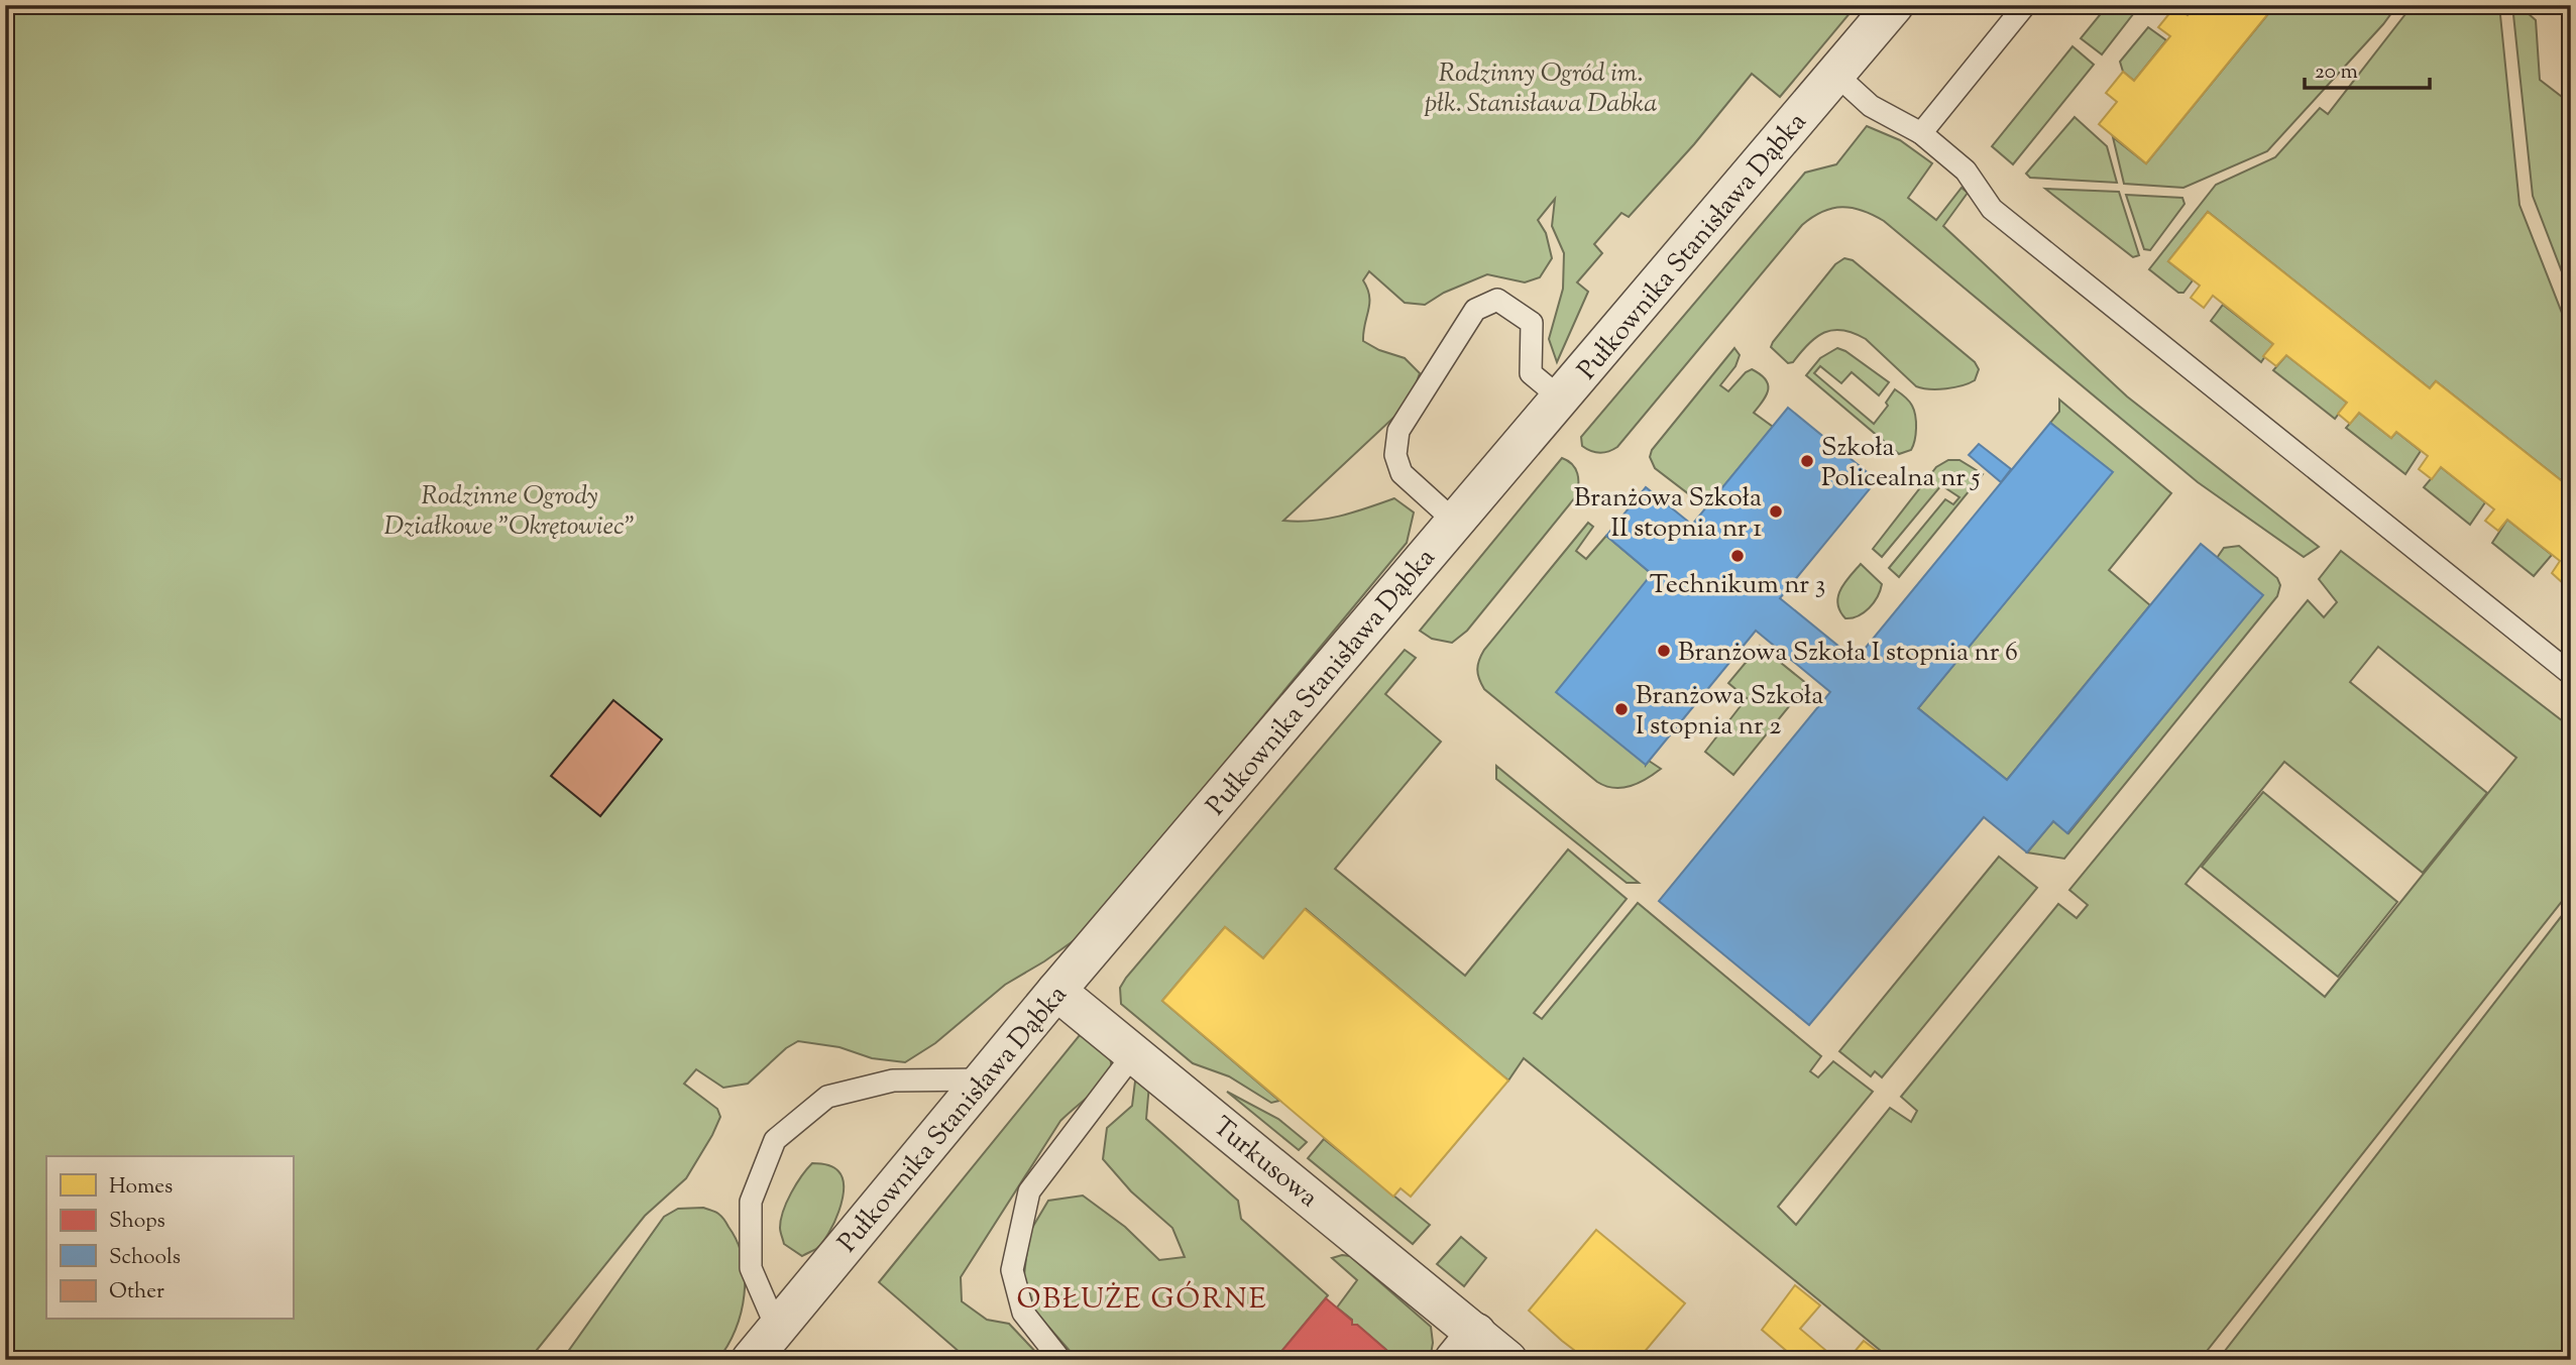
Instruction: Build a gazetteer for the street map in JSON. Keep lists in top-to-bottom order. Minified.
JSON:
{"streets":{"street":["Pułkownika Stanisława Dąbka","Turkusowa"]},"crossings":[["Pułkownika Stanisława Dąbka","Turkusowa"]],"districts":["OBŁUŻE GÓRNE"],"parks":["Rodzinny Ogród im. płk. Stanisława Dabka","Rodzinne Ogrody Działkowe \"Okrętowiec\""],"places":["Szkoła Policealna nr 5","Branżowa Szkoła II stopnia nr 1","Technikum nr 3","Branżowa Szkoła I stopnia nr 6","Branżowa Szkoła I stopnia nr 2"],"legend":["Homes","Shops","Schools","Other"],"scale_bar":"20 m"}
